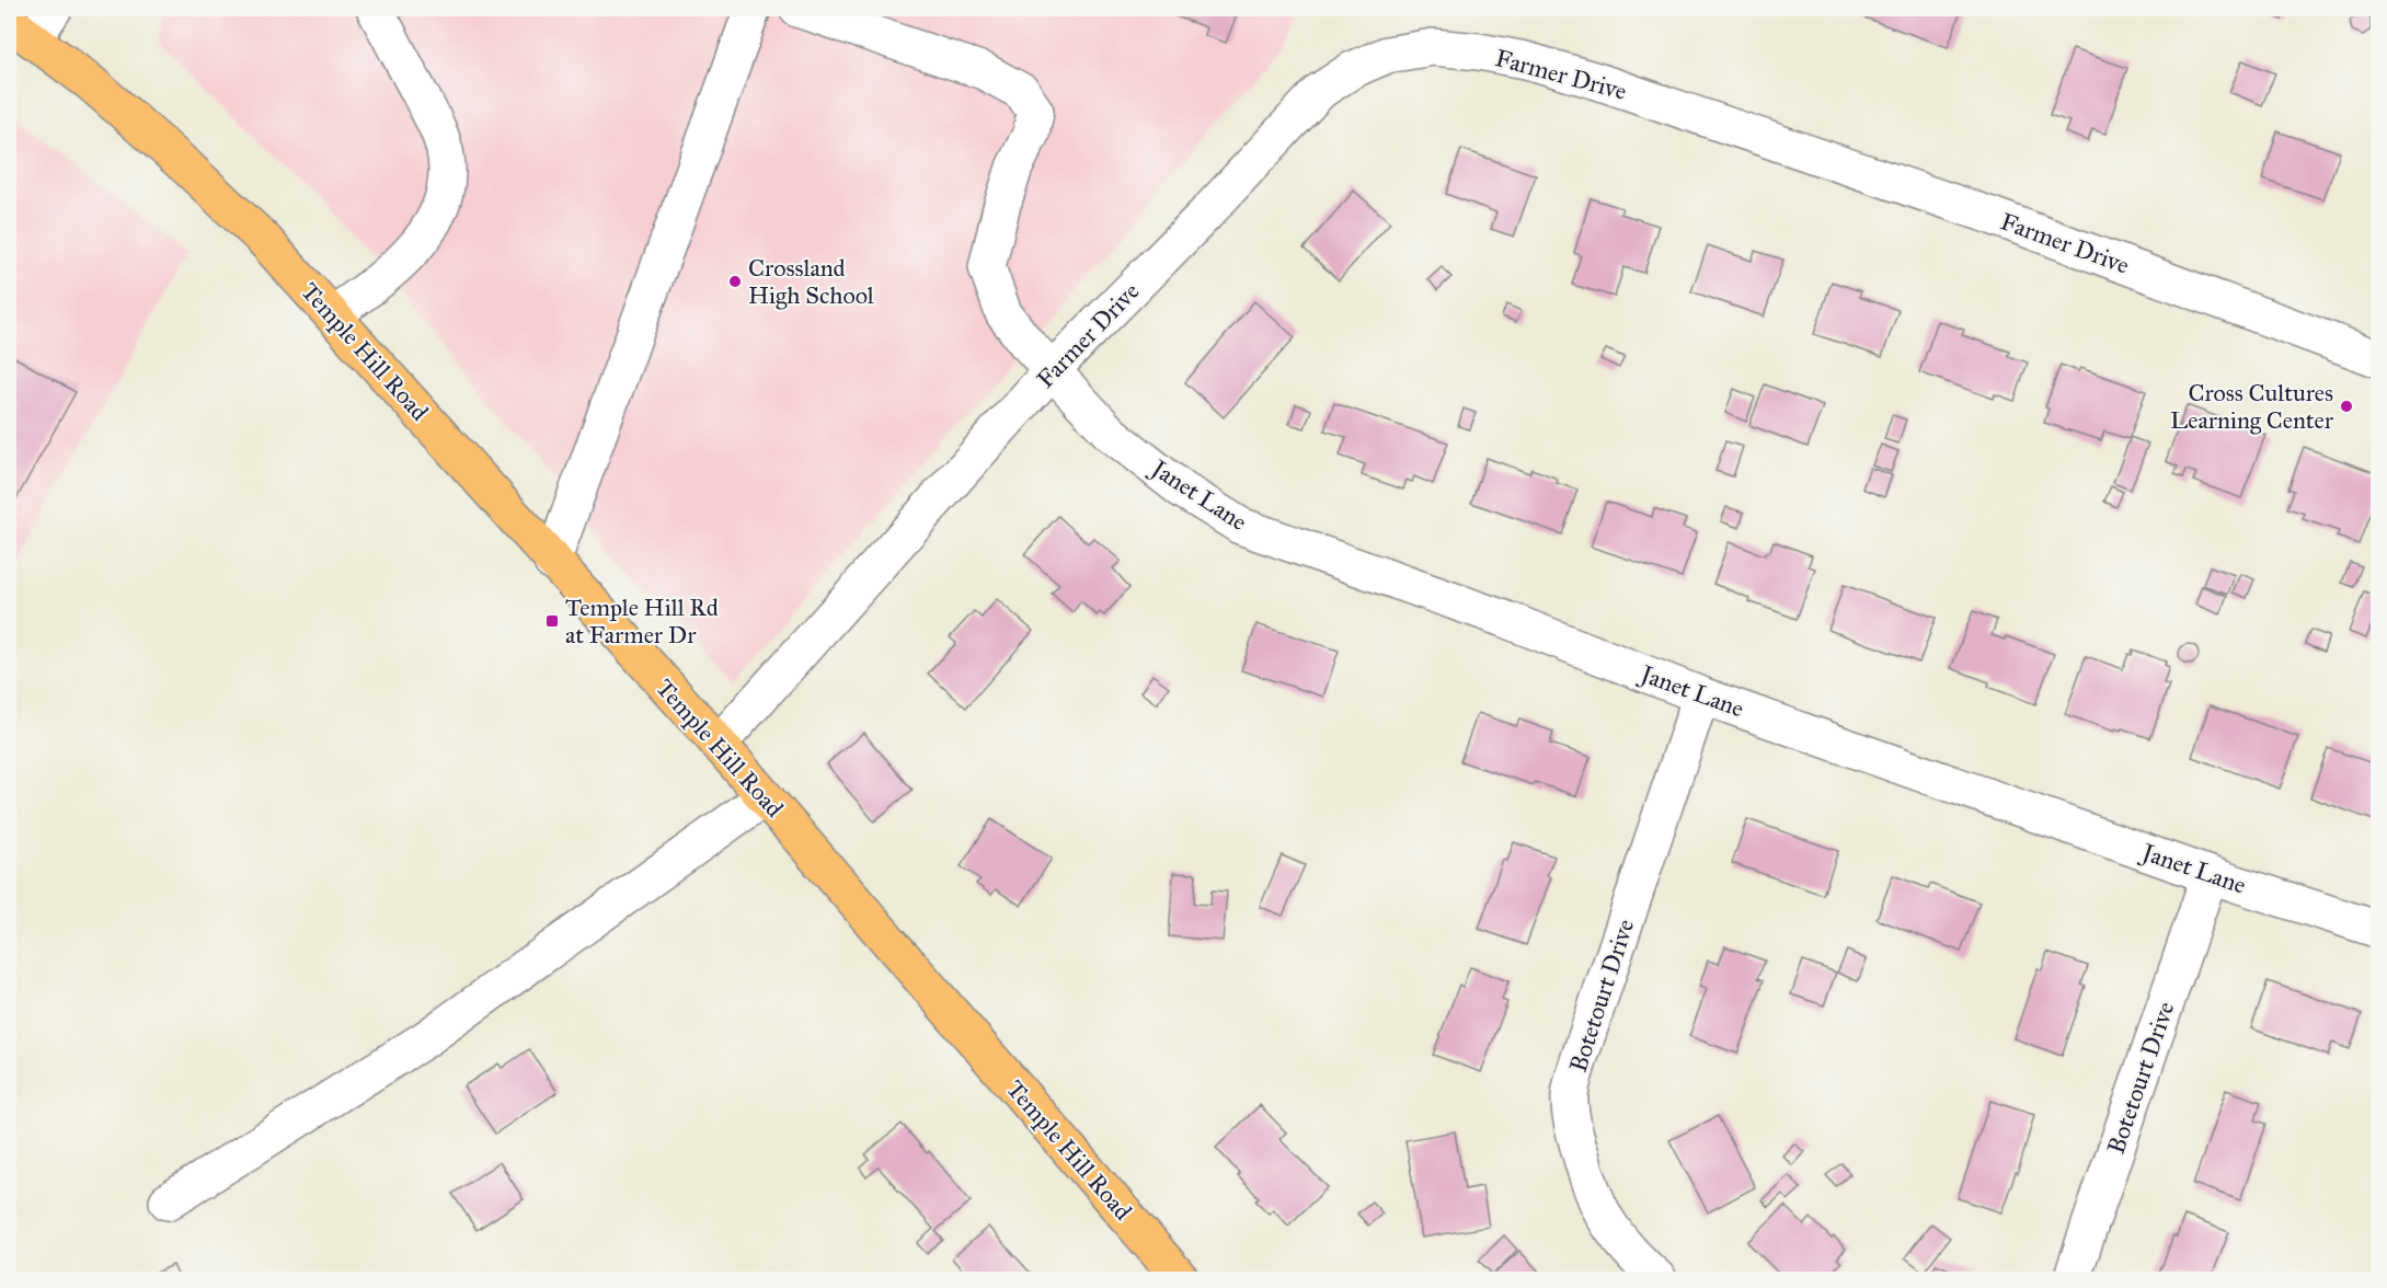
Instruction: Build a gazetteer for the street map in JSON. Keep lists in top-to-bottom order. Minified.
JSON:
{"streets":{"main road":["Temple Hill Road"],"street":["Farmer Drive","Janet Lane","Botetourt Drive"]},"crossings":[["Farmer Drive","Temple Hill Road"],["Farmer Drive","Janet Lane"],["Janet Lane","Botetourt Drive"]],"places":{"other":["Crossland High School","Cross Cultures Learning Center"],"transit":["Temple Hill Rd at Farmer Dr"]}}
